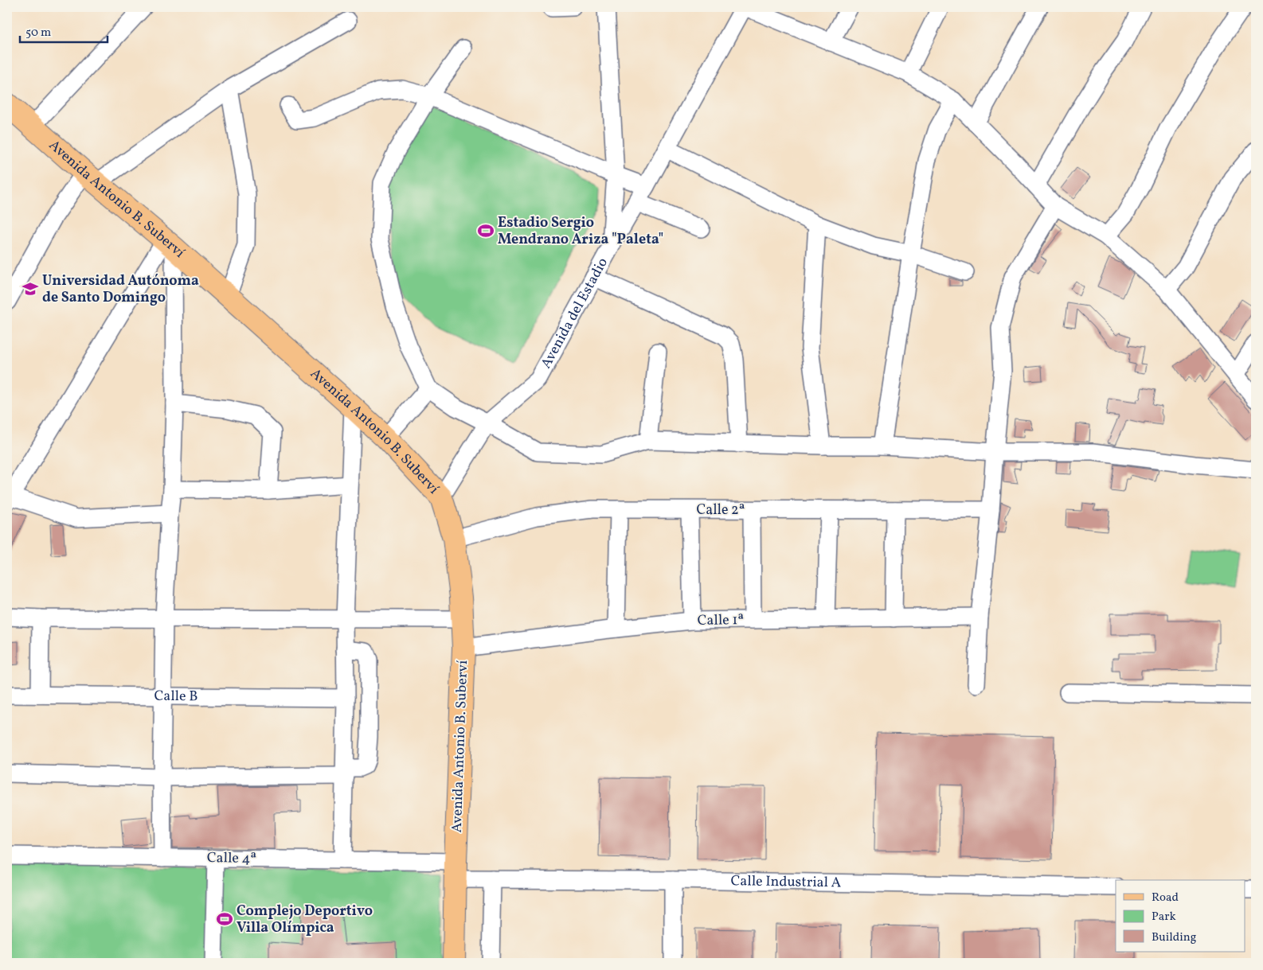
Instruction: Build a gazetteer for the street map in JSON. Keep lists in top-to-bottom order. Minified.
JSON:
{"streets":{"main road":["Avenida Antonio B. Suberví"],"street":["Avenida del Estadio","Calle 2ª","Calle 1ª","Calle B","Calle 4ª","Calle Industrial A"]},"crossings":[["Avenida Antonio B. Suberví","Avenida del Estadio"],["Avenida Antonio B. Suberví","Calle 2ª"],["Avenida Antonio B. Suberví","Calle 1ª"],["Avenida Antonio B. Suberví","Calle 4ª"],["Avenida Antonio B. Suberví","Calle Industrial A"],["Calle 4ª","Calle Industrial A"]],"places":{"sports":["Estadio Sergio Mendrano Ariza \"Paleta\"","Complejo Deportivo Villa Olímpica"],"school or university":["Universidad Autónoma de Santo Domingo"]},"legend":["Road","Park","Building"],"scale_bar":"50 m"}
